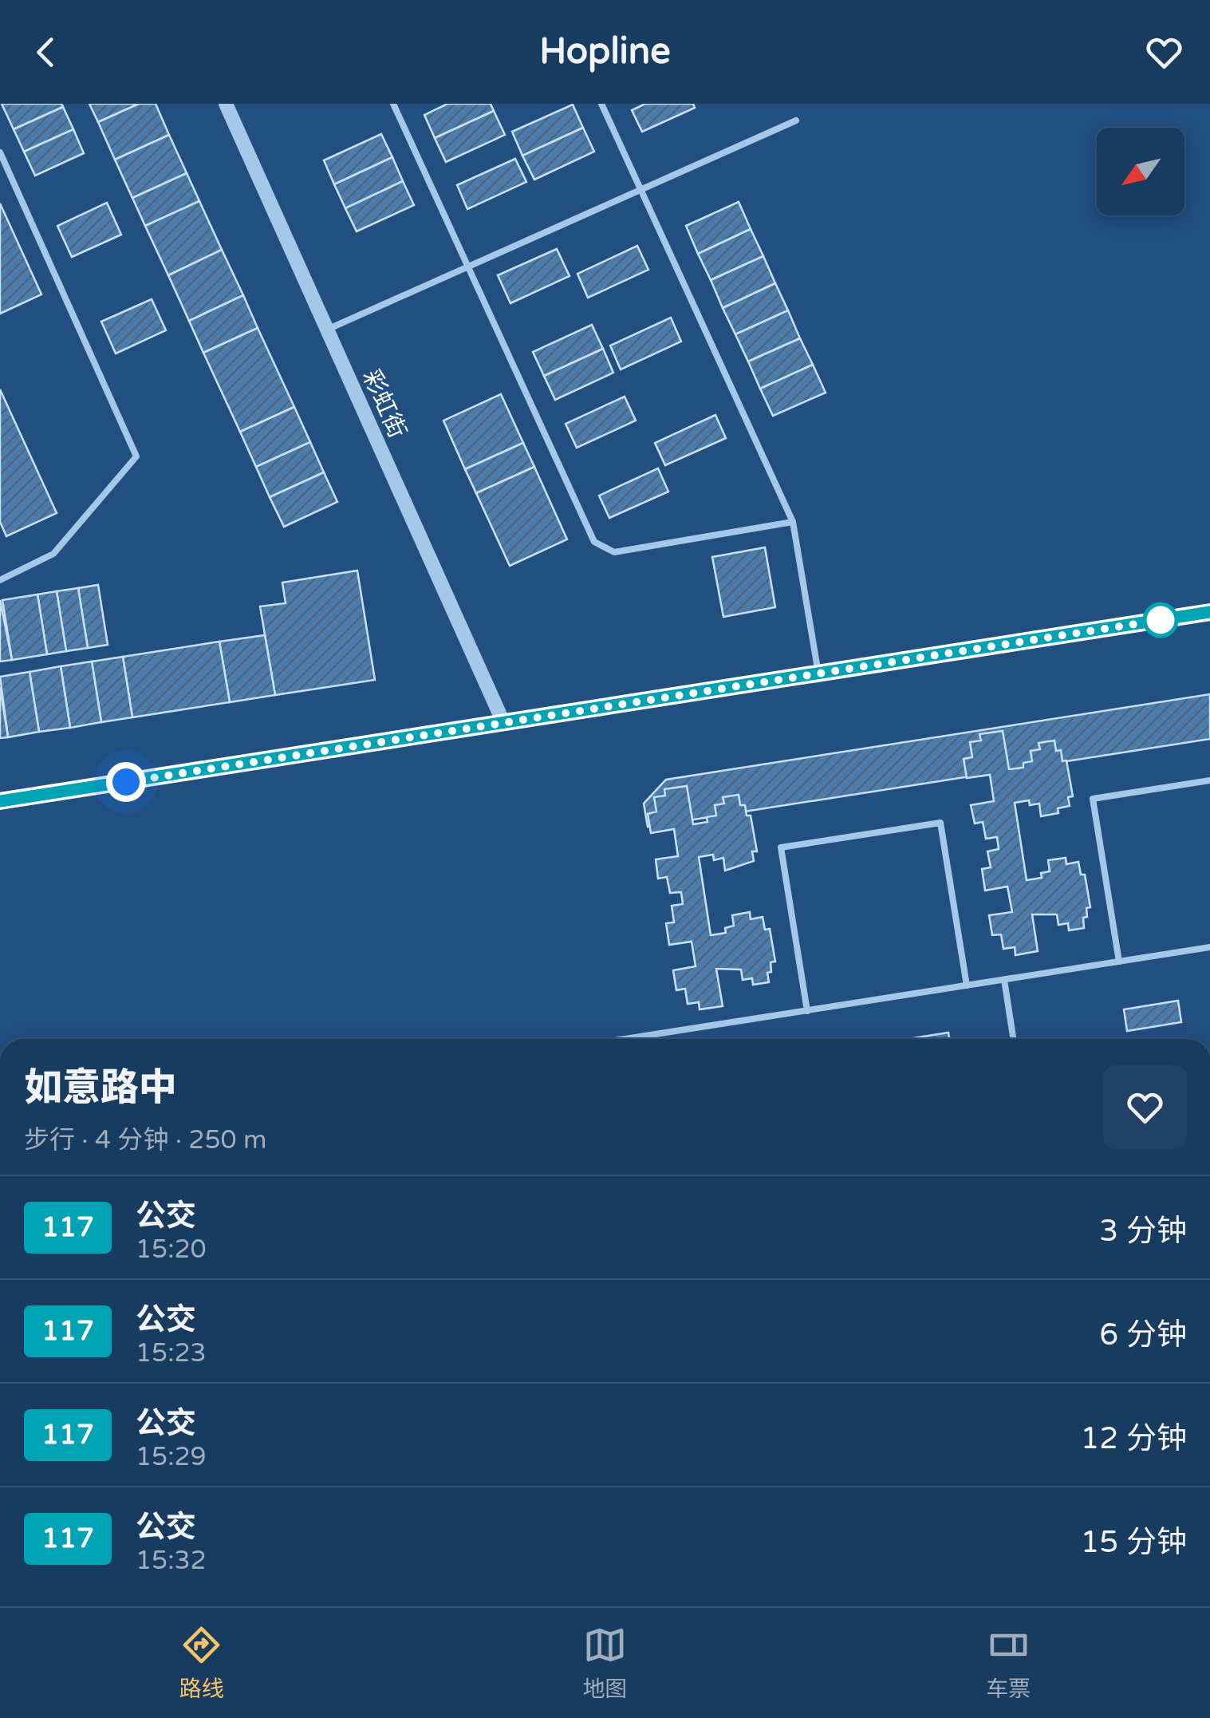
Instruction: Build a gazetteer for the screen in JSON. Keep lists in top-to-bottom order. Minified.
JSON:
{"streets":{"street":["彩虹街"]},"lines":["bus line 117"],"north":"bottom left","page":{"header":"Hopline","heading":["如意路中","步行 · 4 分钟 · 250 m"],"list":[{"mark":"117","name":"公交","note":"15:20","value":"3 分钟"},{"mark":"117","name":"公交","note":"15:23","value":"6 分钟"},{"mark":"117","name":"公交","note":"15:29","value":"12 分钟"},{"mark":"117","name":"公交","note":"15:32","value":"15 分钟"}],"tabs":["路线","地图","车票"]}}
